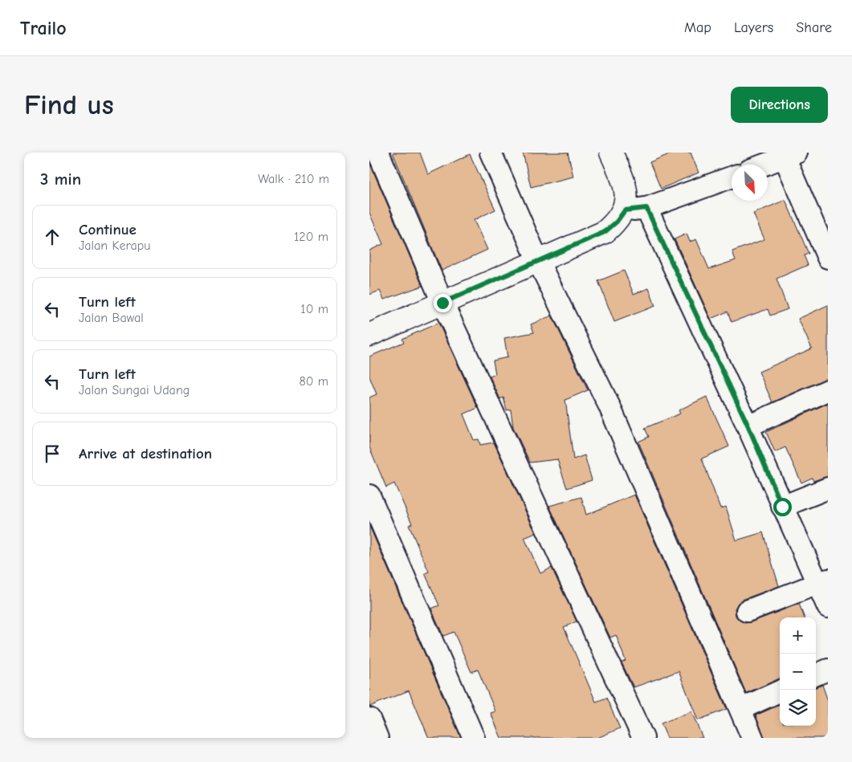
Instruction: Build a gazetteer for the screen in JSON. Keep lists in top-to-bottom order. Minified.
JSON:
{"north":"bottom right","page":{"header":"Trailo","nav":["Map","Layers","Share"],"buttons":"Directions","title":"Find us","heading":["3 min","Walk · 210 m"],"list":[["Continue","Jalan Kerapu","120 m"],["Turn left","Jalan Bawal","10 m"],["Turn left","Jalan Sungai Udang","80 m"],"Arrive at destination"],"map_buttons":["+","−"]}}
